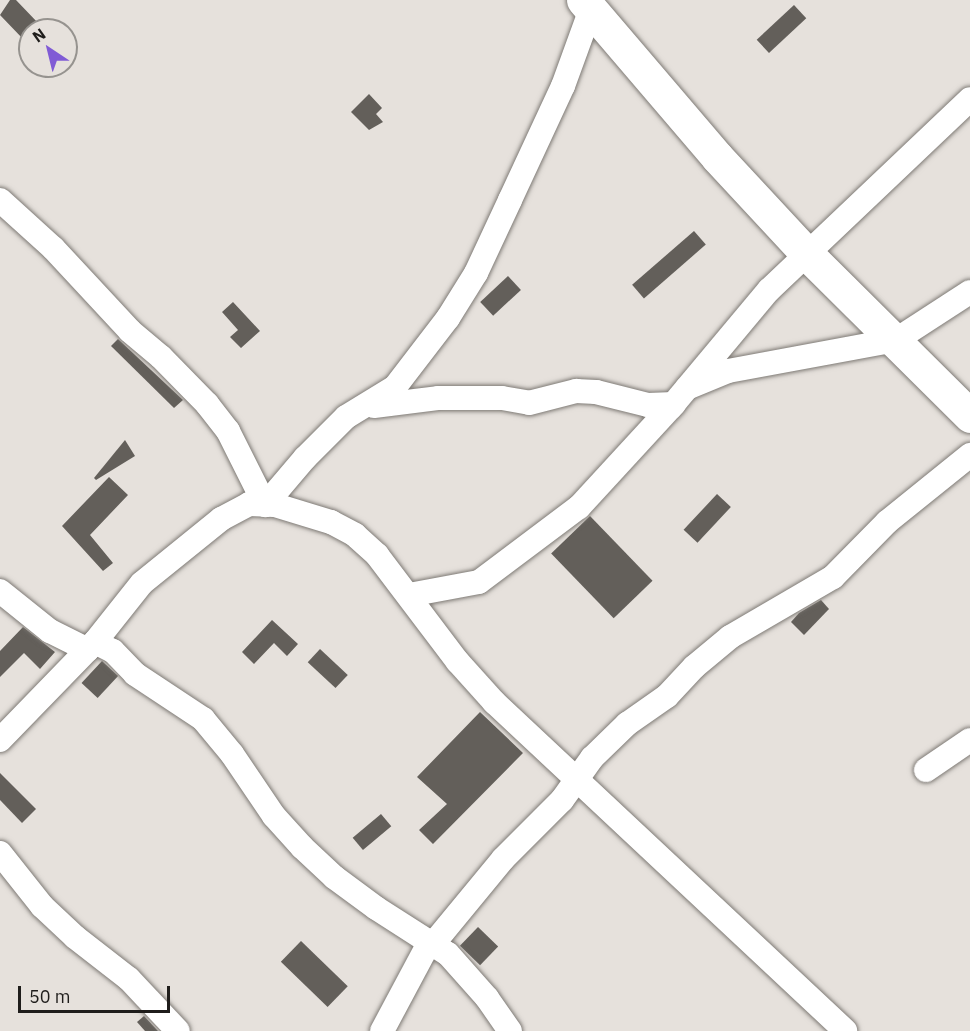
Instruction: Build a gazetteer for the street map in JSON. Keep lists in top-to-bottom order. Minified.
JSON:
{"scale_bar":"50 m","north":"top left"}
